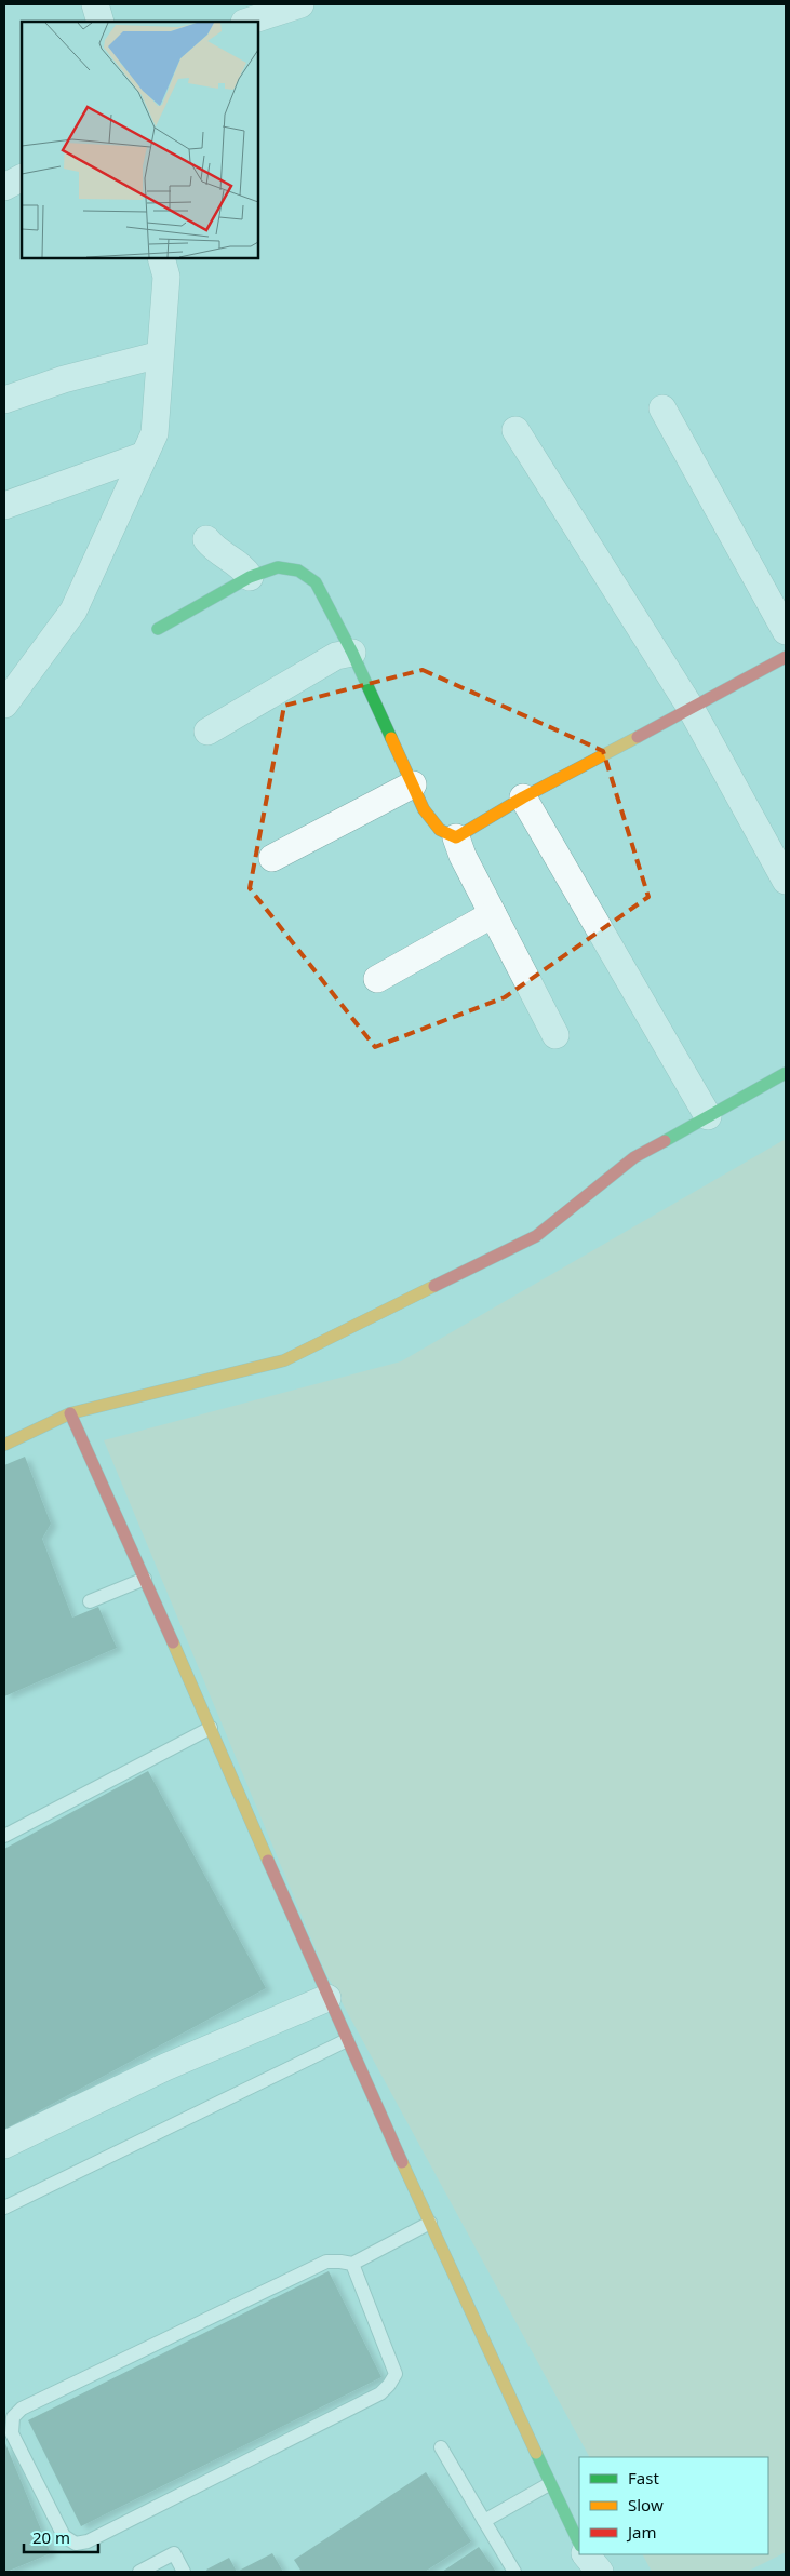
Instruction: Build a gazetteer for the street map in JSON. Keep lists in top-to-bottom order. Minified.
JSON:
{"legend":["Fast","Slow","Jam"],"scale_bar":"20 m"}
